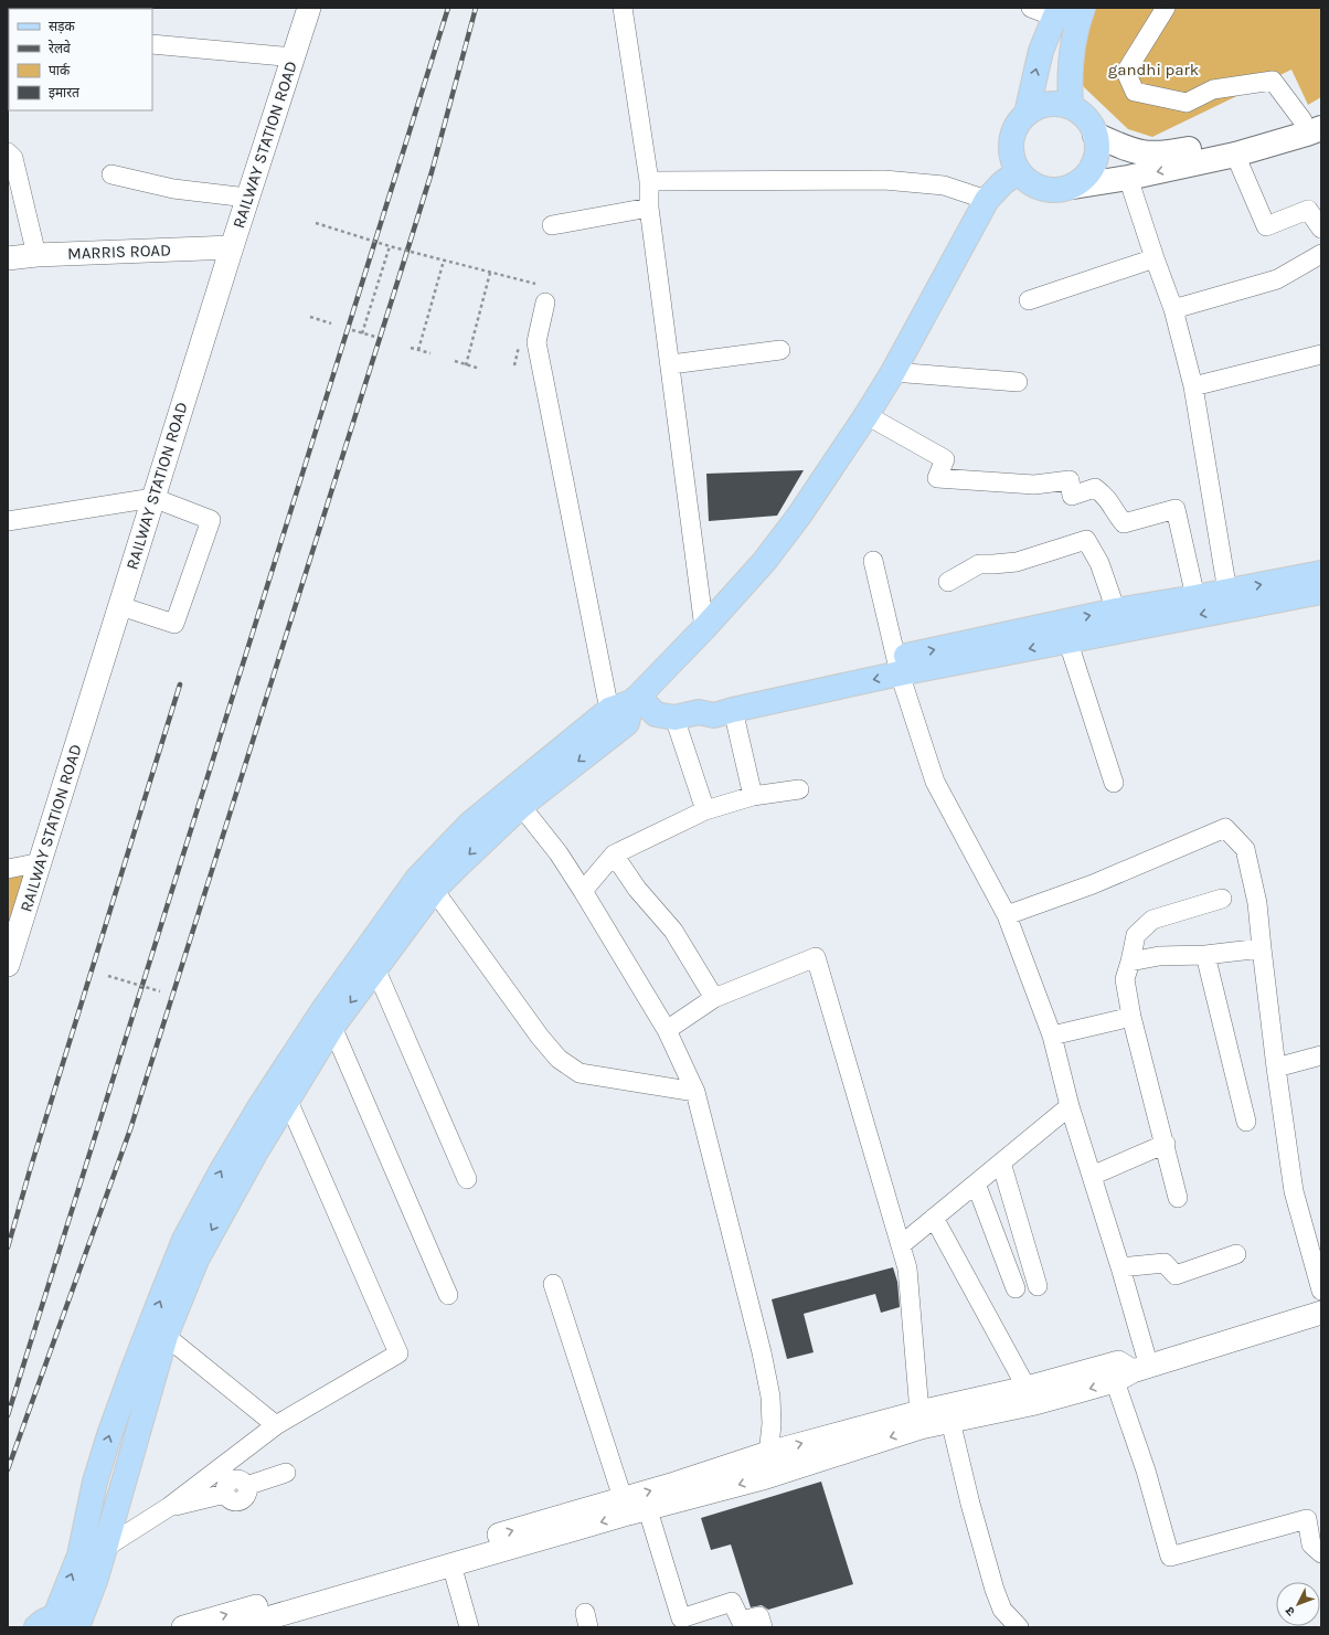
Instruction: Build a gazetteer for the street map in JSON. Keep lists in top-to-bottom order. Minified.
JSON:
{"streets":{"street":["RAILWAY STATION ROAD","MARRIS ROAD"]},"crossings":[["RAILWAY STATION ROAD","MARRIS ROAD"]],"parks":["gandhi park"],"legend":["सड़क","रेलवे","पार्क","इमारत"],"north":"bottom left"}
